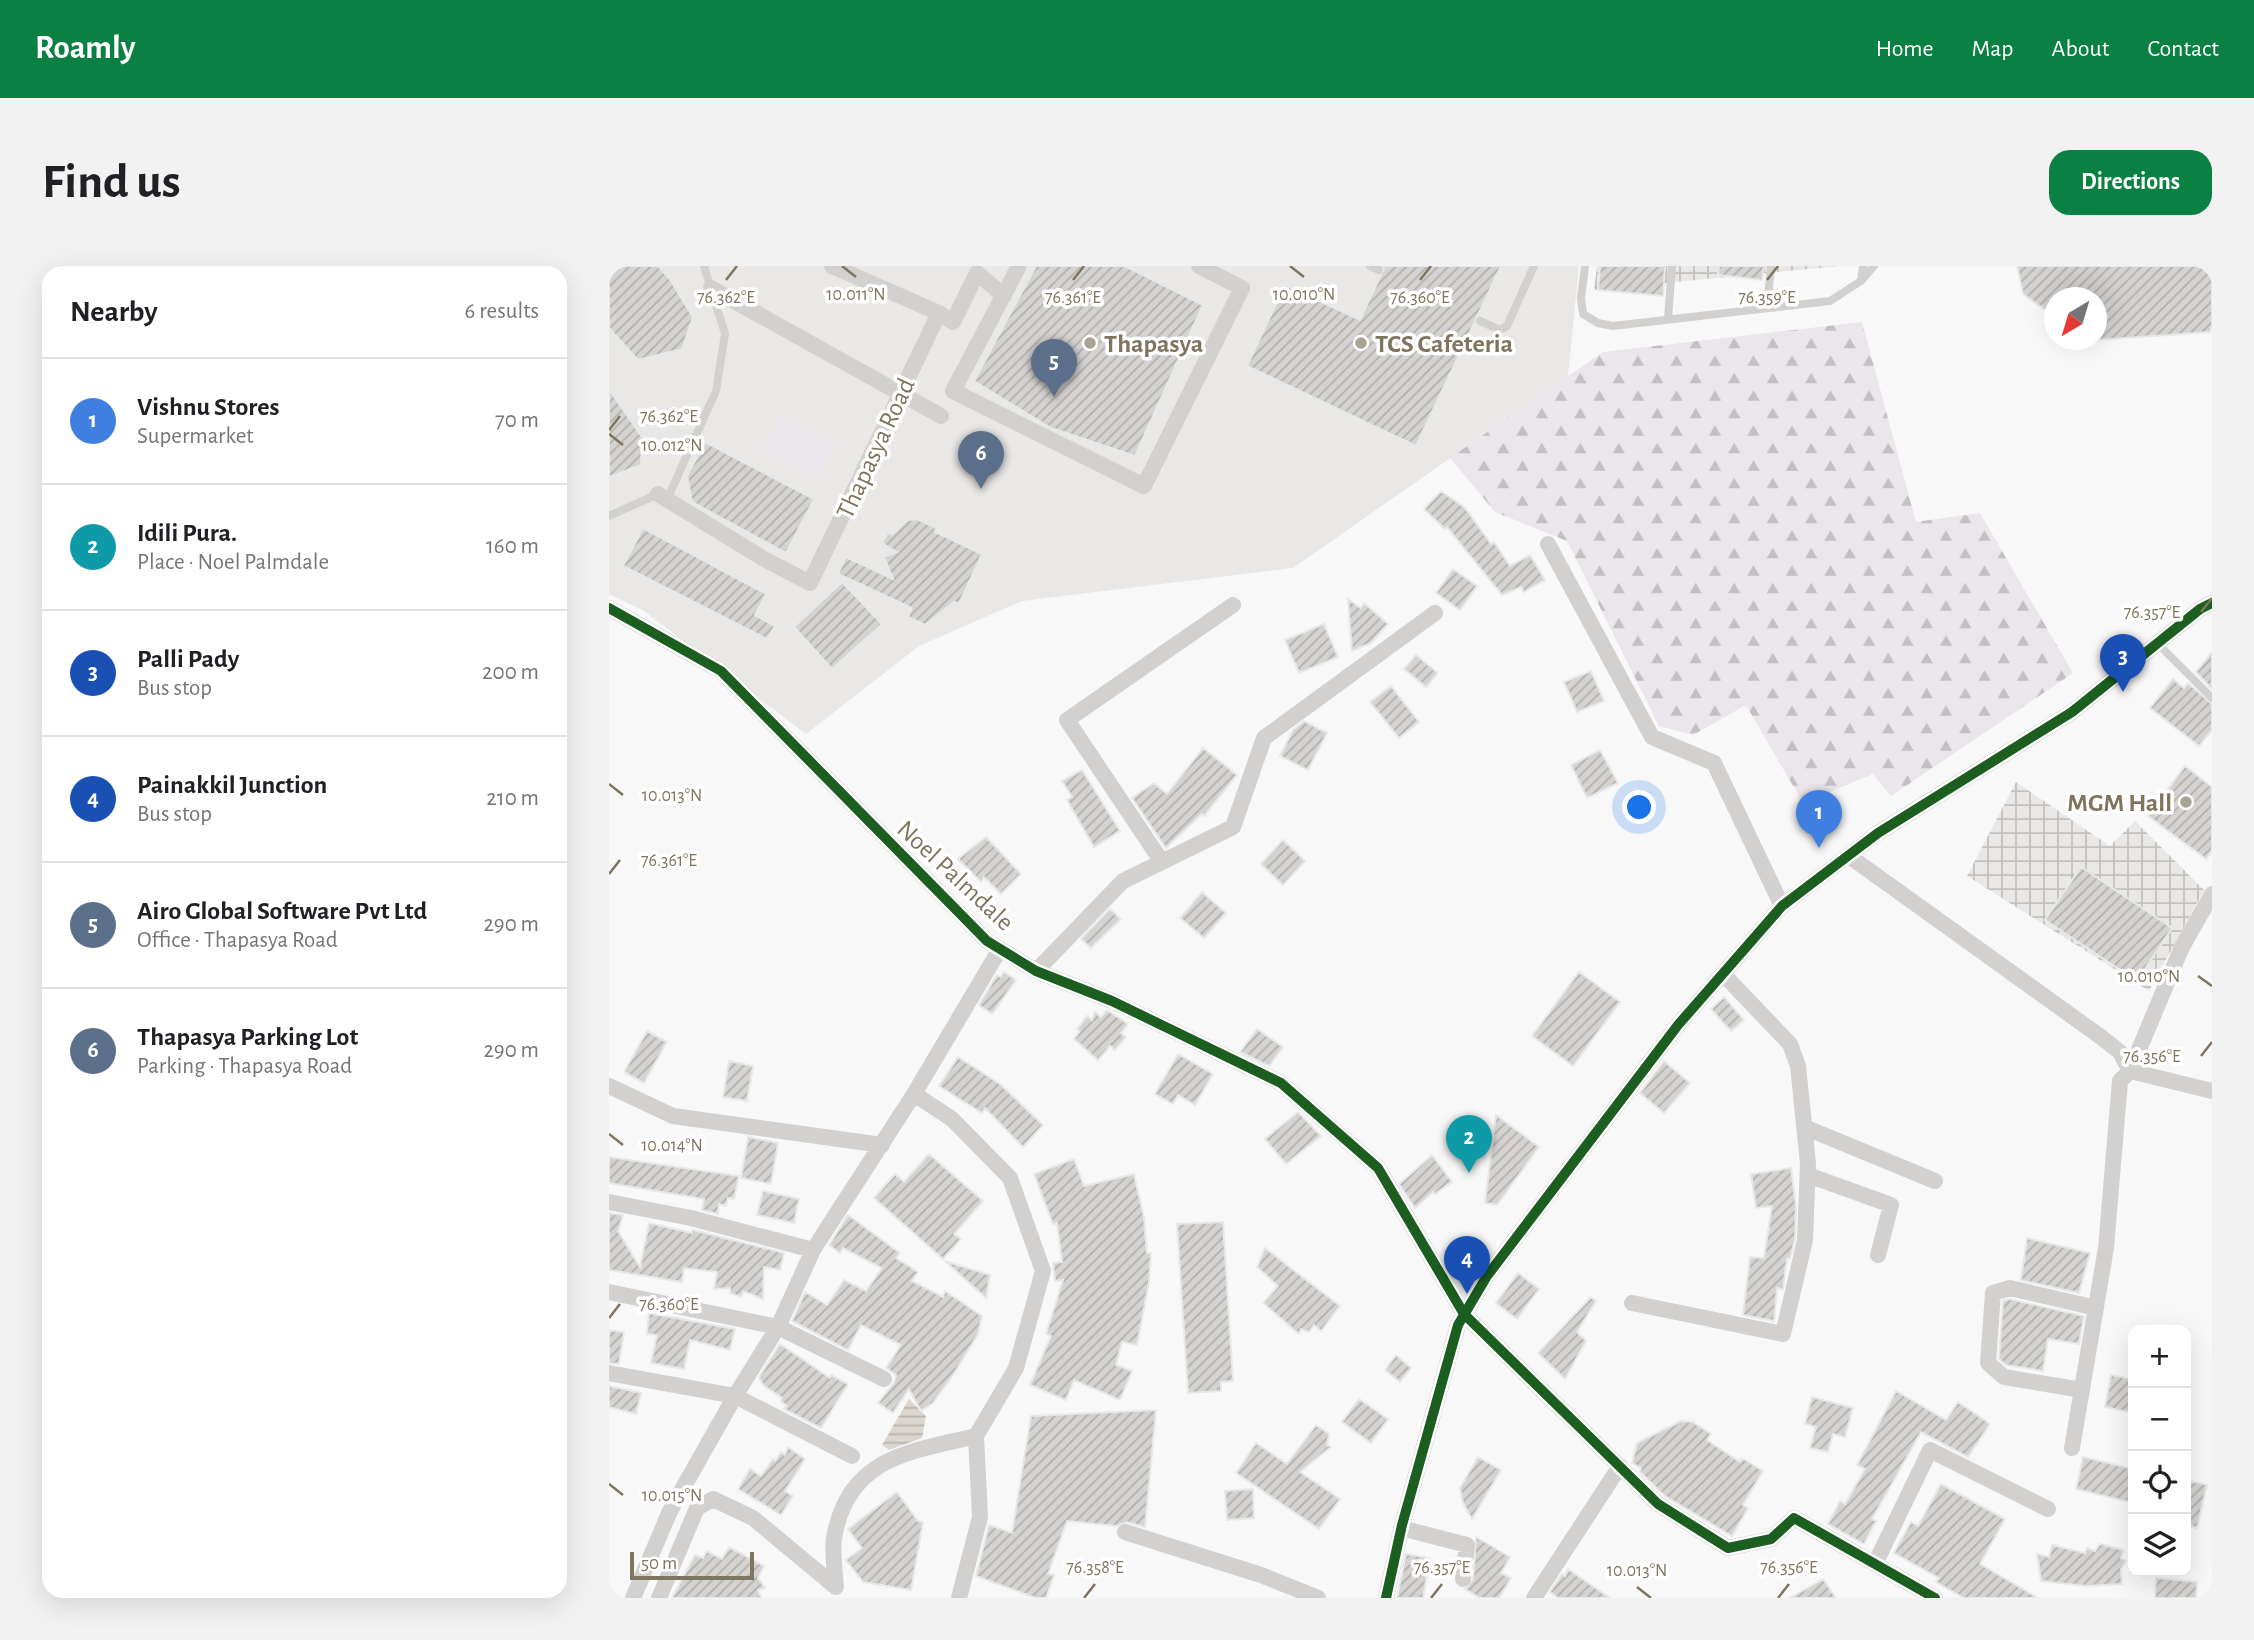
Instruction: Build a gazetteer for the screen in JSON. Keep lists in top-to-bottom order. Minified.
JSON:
{"streets":{"street":["Thapasya Road","Noel Palmdale"]},"places":["Thapasya","TCS Cafeteria","MGM Hall"],"scale_bar":"50 m","north":"bottom left","page":{"header":"Roamly","nav":["Home","Map","About","Contact"],"buttons":"Directions","title":"Find us","heading":["Nearby","6 results"],"pins":["5","6","3","1","2","4"],"list":[{"mark":"1","name":"Vishnu Stores","note":"Supermarket","value":"70 m"},{"mark":"2","name":"Idili Pura.","note":"Place · Noel Palmdale","value":"160 m"},{"mark":"3","name":"Palli Pady","note":"Bus stop","value":"200 m"},{"mark":"4","name":"Painakkil Junction","note":"Bus stop","value":"210 m"},{"mark":"5","name":"Airo Global Software Pvt Ltd","note":"Office · Thapasya Road","value":"290 m"},{"mark":"6","name":"Thapasya Parking Lot","note":"Parking · Thapasya Road","value":"290 m"}],"map_buttons":["+","−"],"scale":"50 m"},"coordinates":["10.011°N","10.010°N","76.359°E","76.362°E","76.361°E","76.360°E","10.012°N","76.357°E","10.013°N","76.356°E","10.014°N","10.015°N","76.358°E"]}
